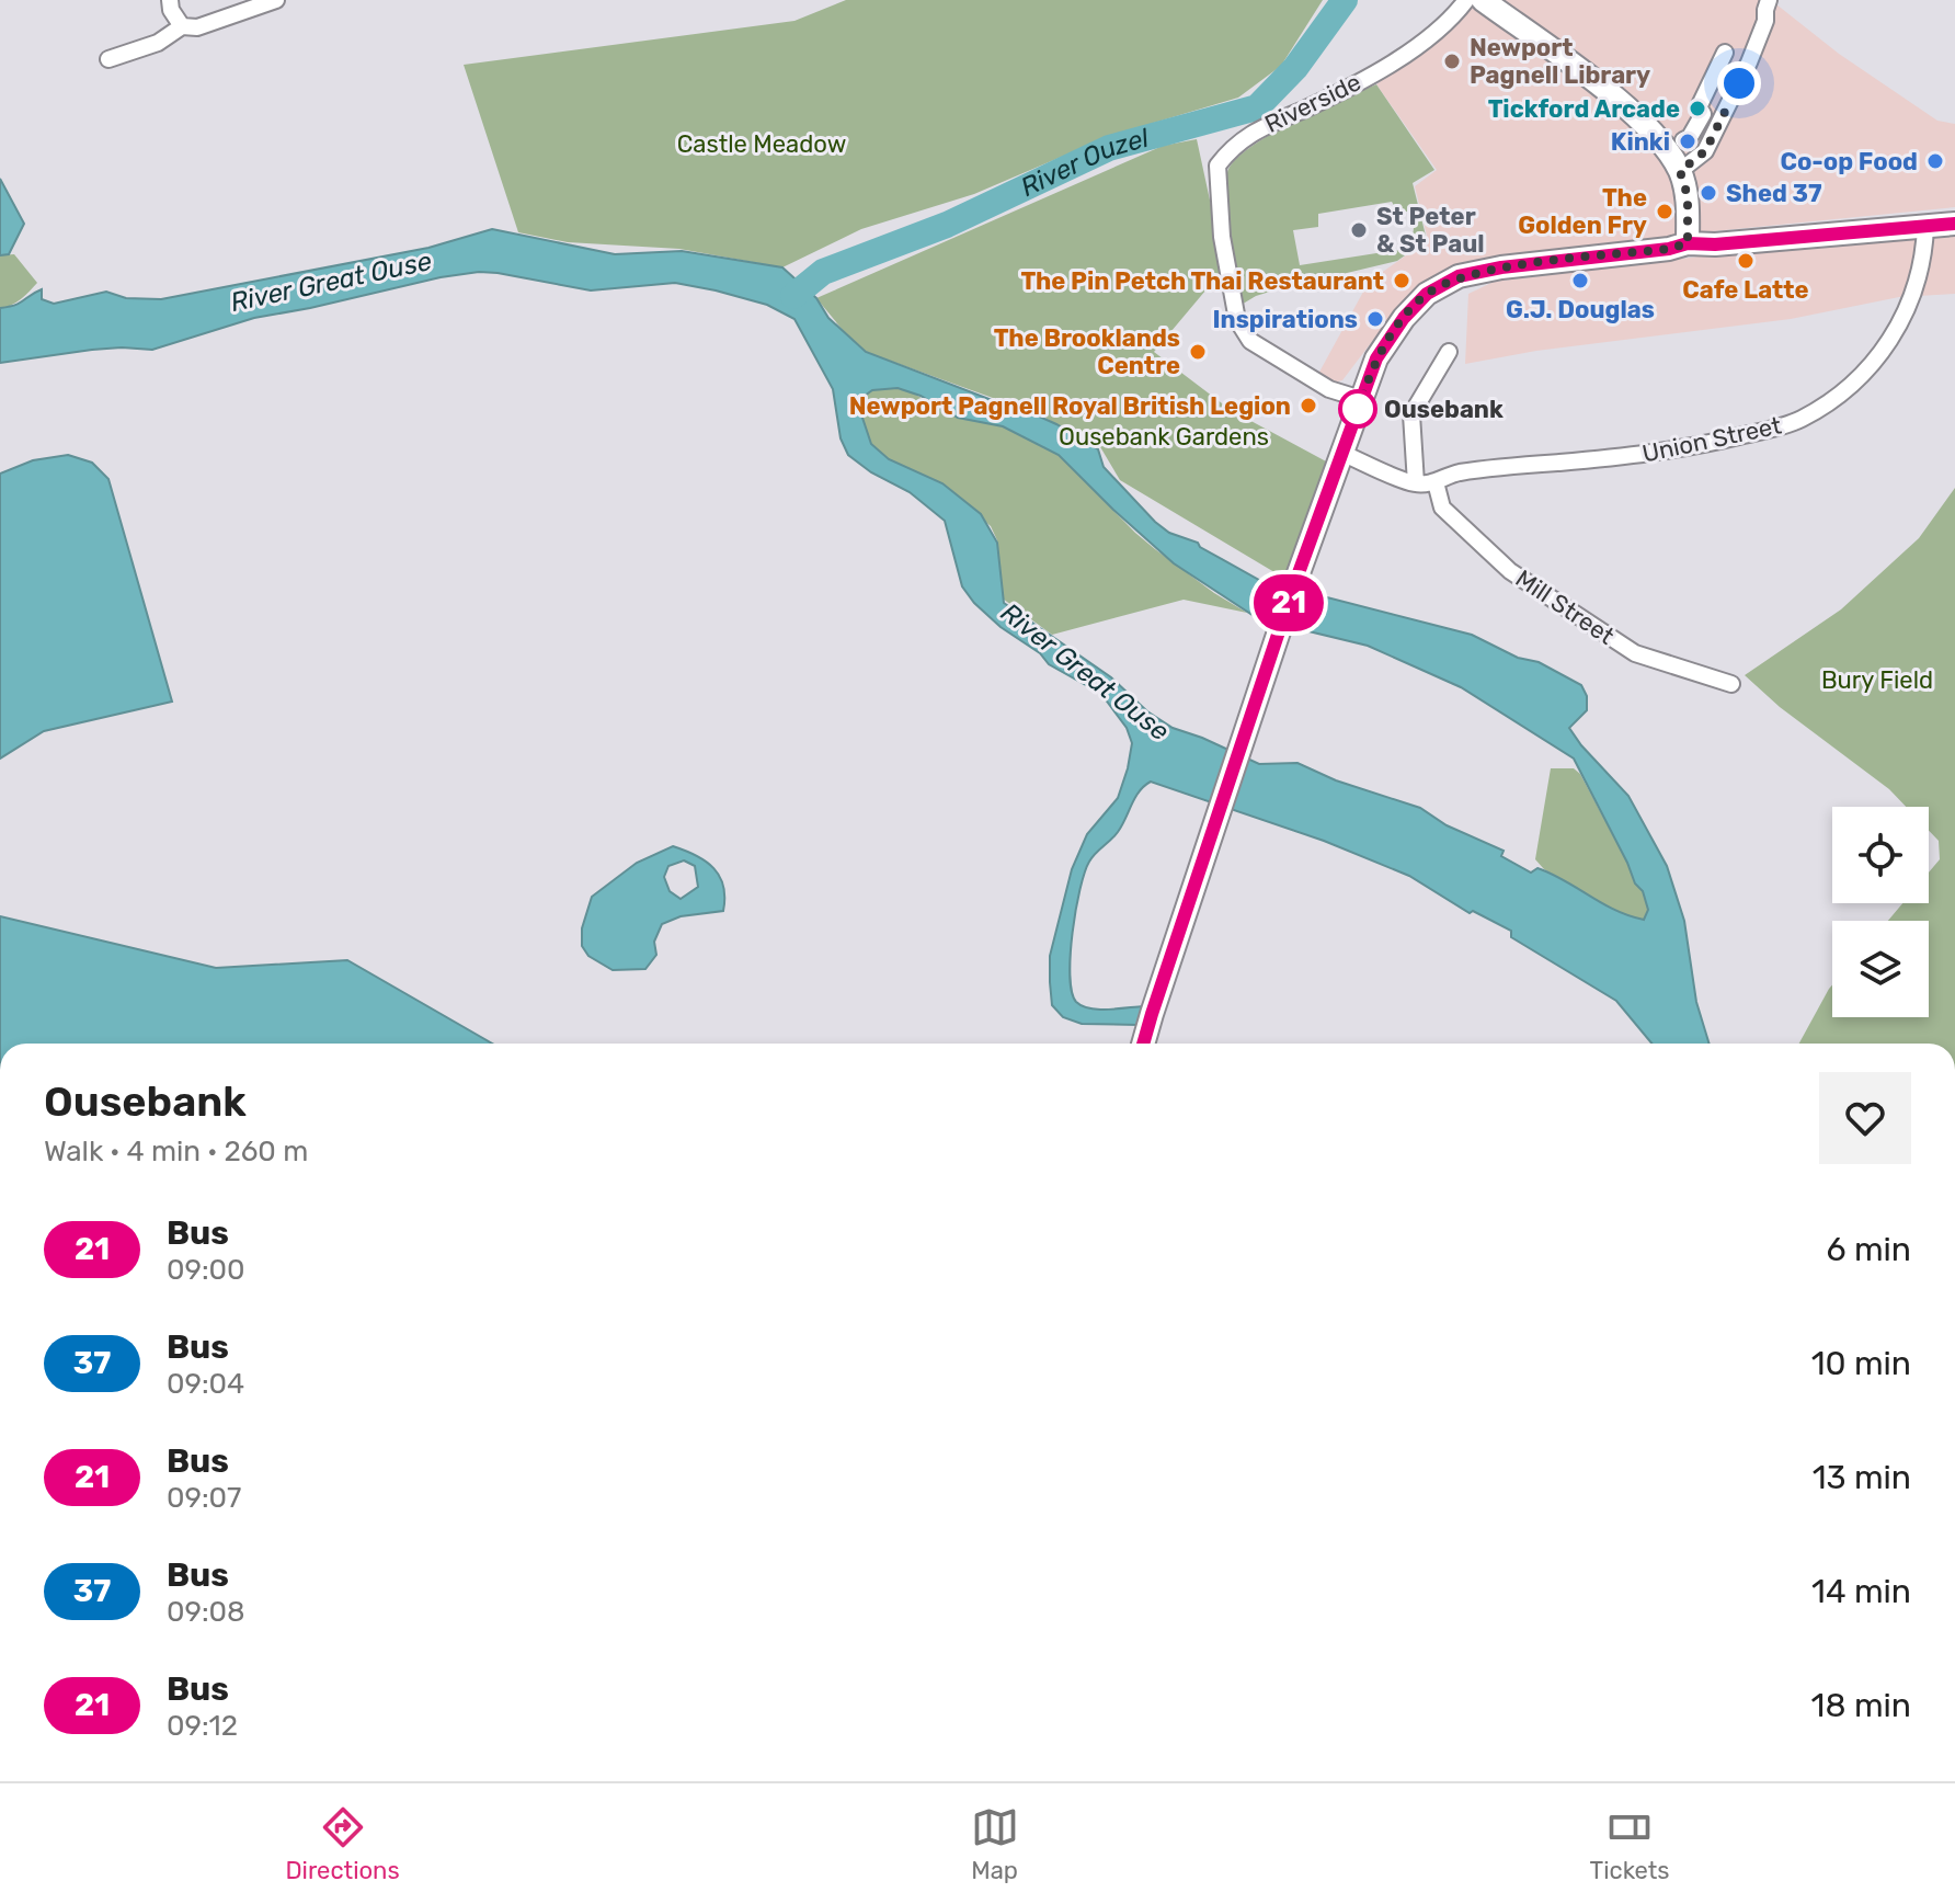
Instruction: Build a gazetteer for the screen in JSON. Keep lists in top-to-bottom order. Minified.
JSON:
{"streets":{"street":["Riverside","Union Street","Mill Street"]},"crossings":[["Union Street","Mill Street"]],"water":["River Ouzel","River Great Ouse"],"parks":["Castle Meadow","Ousebank Gardens","Bury Field"],"places":["Newport Pagnell Library","Tickford Arcade","Kinki","Co-op Food","Shed 37","The Golden Fry","St Peter & St Paul","Cafe Latte","The Pin Petch Thai Restaurant","G.J. Douglas","Inspirations","The Brooklands Centre","Newport Pagnell Royal British Legion","Ousebank"],"lines":["bus line 21"],"page":{"on_map":"21","heading":["Ousebank","Walk · 4 min · 260 m"],"list":[{"mark":"21","name":"Bus","note":"09:00","value":"6 min"},{"mark":"37","name":"Bus","note":"09:04","value":"10 min"},{"mark":"21","name":"Bus","note":"09:07","value":"13 min"},{"mark":"37","name":"Bus","note":"09:08","value":"14 min"},{"mark":"21","name":"Bus","note":"09:12","value":"18 min"}],"tabs":["Directions","Map","Tickets"]}}
